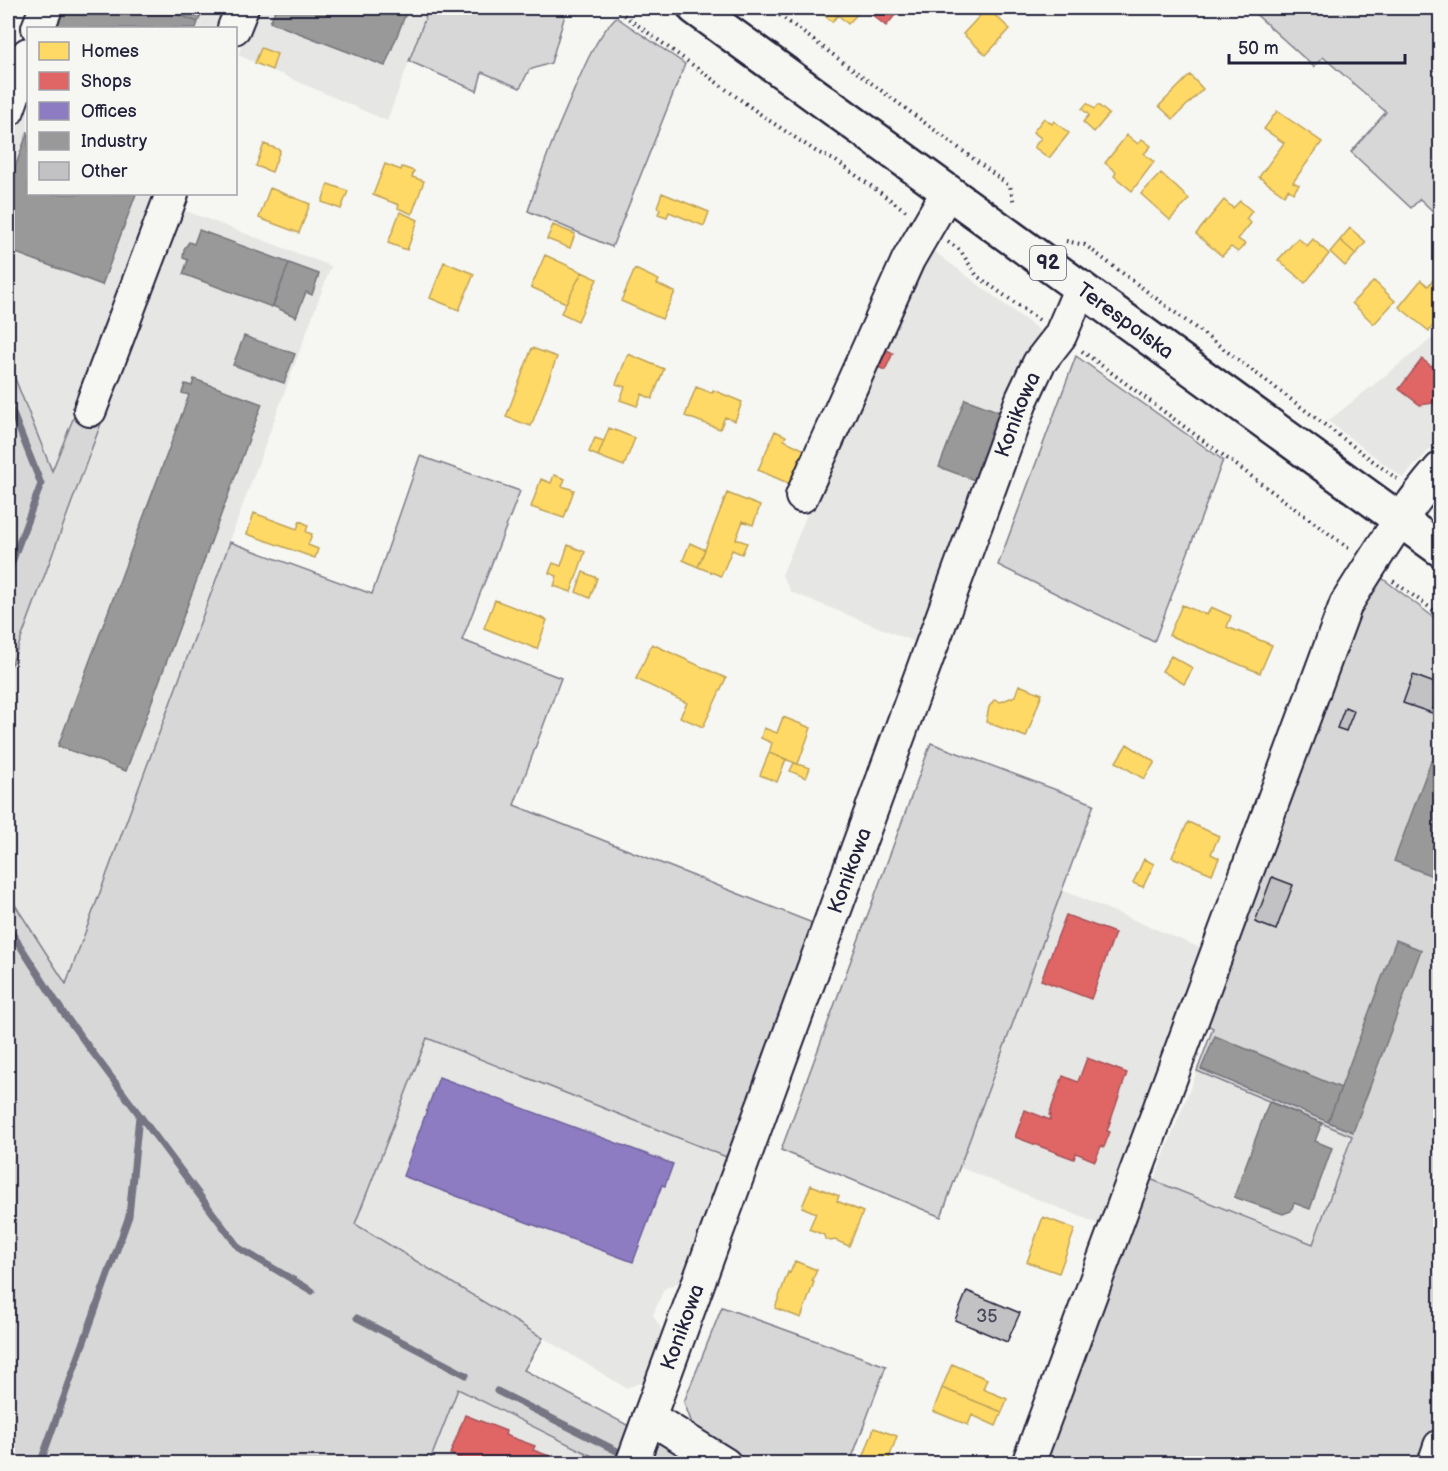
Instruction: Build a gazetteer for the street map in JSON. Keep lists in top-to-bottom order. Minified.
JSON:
{"streets":{"main road":["92","Terespolska"],"street":["Konikowa"]},"crossings":[["Terespolska","Konikowa"]],"house_numbers":["35"],"legend":["Homes","Shops","Offices","Industry","Other"],"scale_bar":"50 m"}
